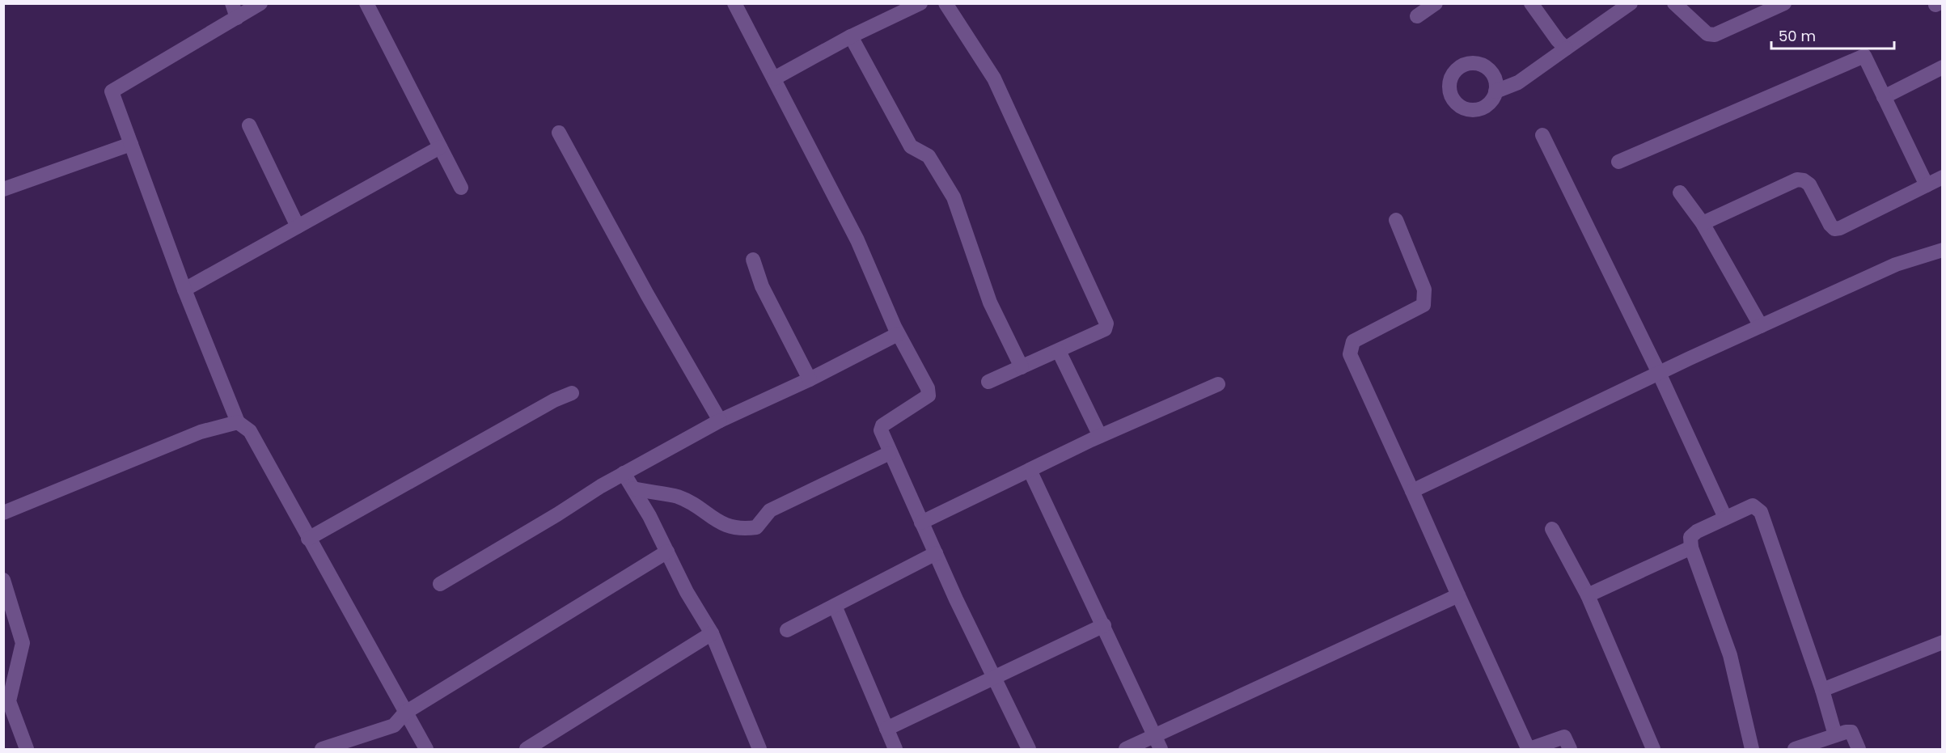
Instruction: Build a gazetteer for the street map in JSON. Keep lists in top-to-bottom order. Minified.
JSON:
{"scale_bar":"50 m"}
